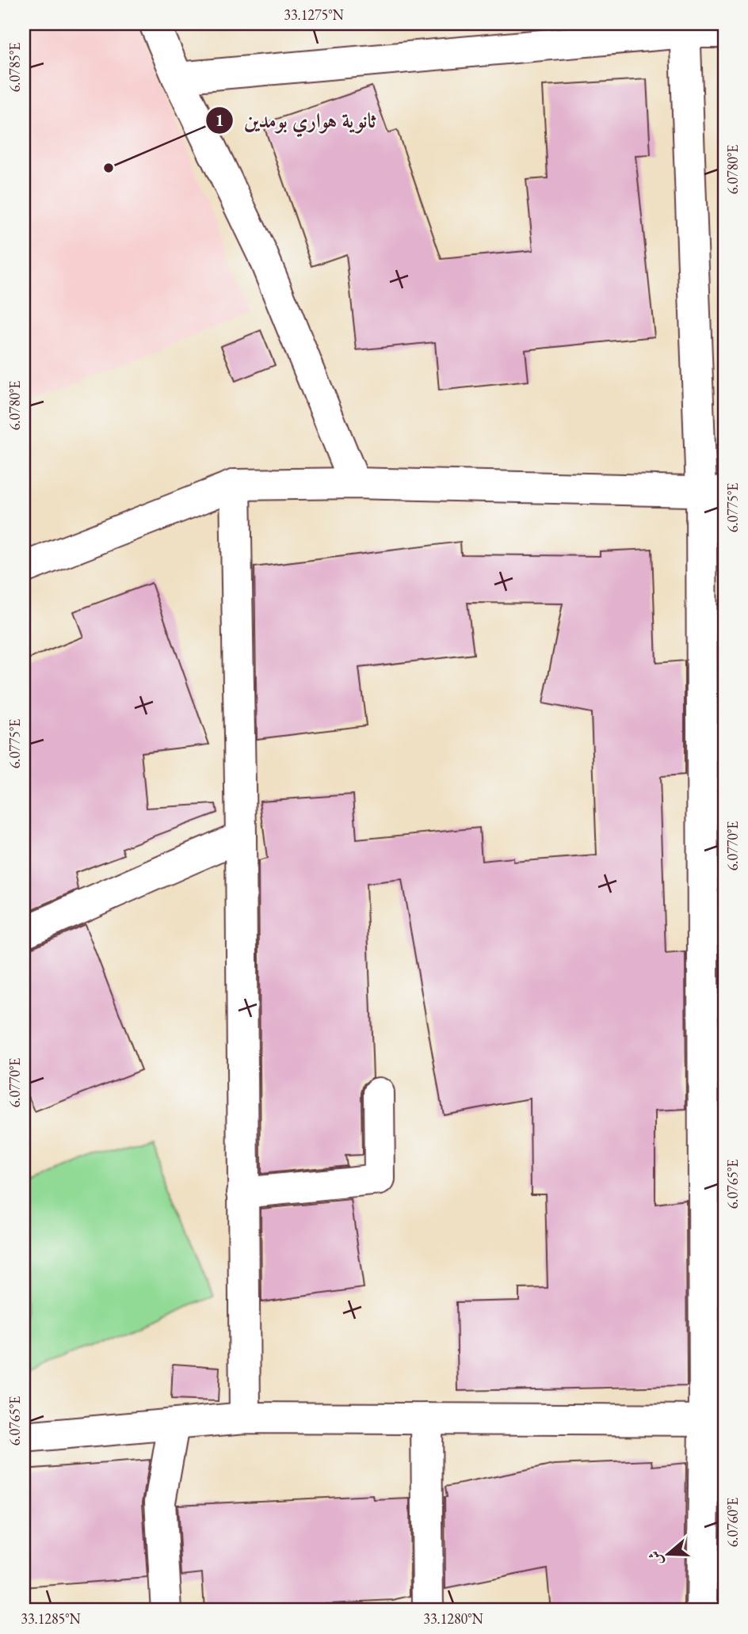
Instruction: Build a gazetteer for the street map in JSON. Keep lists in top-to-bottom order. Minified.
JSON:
{"places":["ثانوية هواري بومدين"],"north":"left","coordinates":["33.1275°N","6.0785°E","6.0780°E","6.0775°E","6.0770°E","6.0765°E","6.0760°E","33.1285°N","33.1280°N"]}
